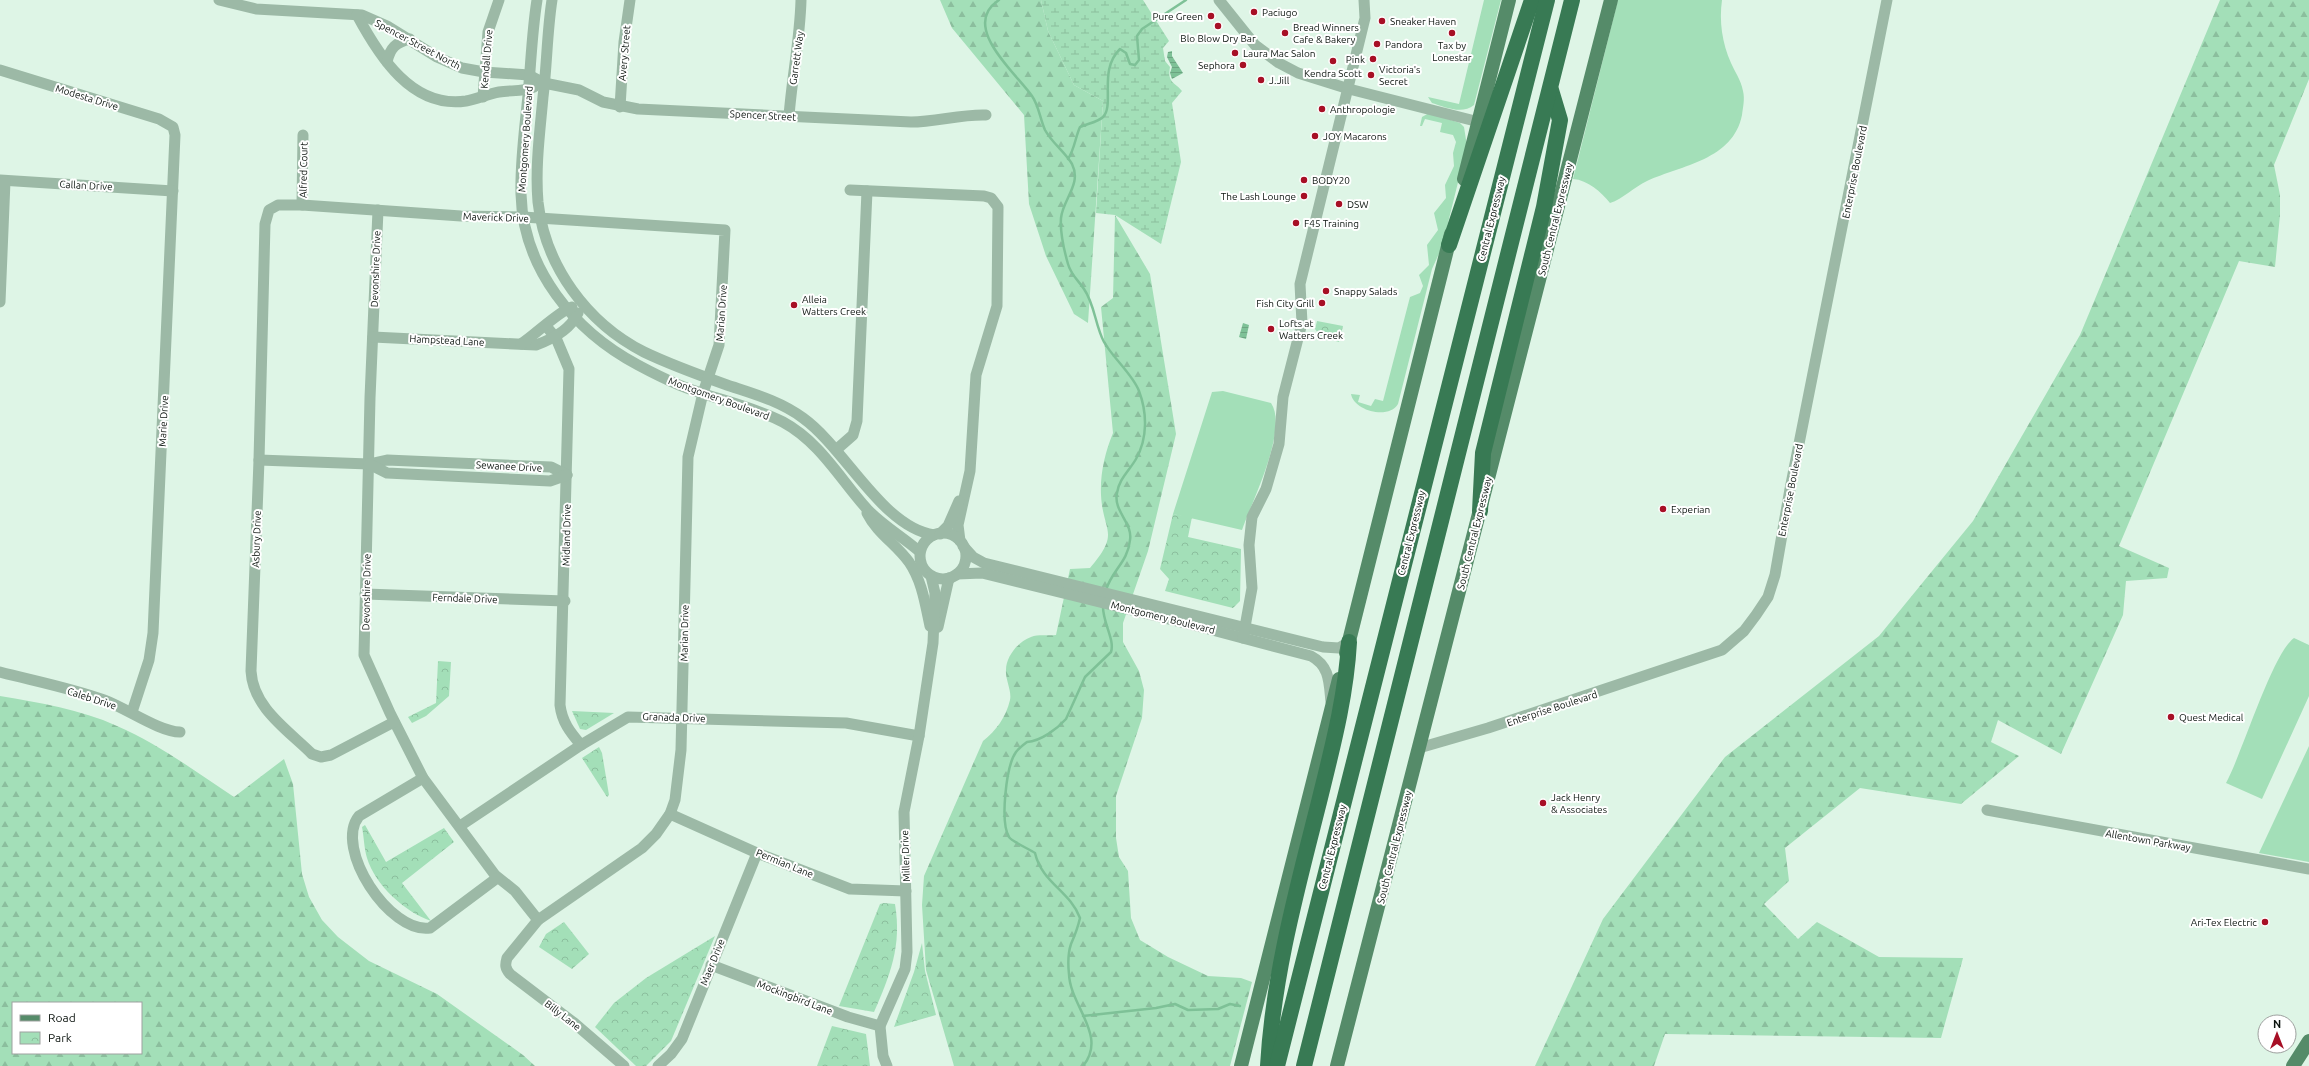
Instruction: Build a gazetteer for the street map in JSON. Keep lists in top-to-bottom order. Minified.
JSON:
{"streets":{"highway":["Central Expressway"],"main road":["South Central Expressway"],"street":["Spencer Street North","Avery Street","Garrett Way","Kendall Drive","Modesta Drive","Spencer Street","Montgomery Boulevard","Alfred Court","Enterprise Boulevard","Callan Drive","Maverick Drive","Devonshire Drive","Marian Drive","Hampstead Lane","Marie Drive","Sewanee Drive","Midland Drive","Asbury Drive","Ferndale Drive","Caleb Drive","Granada Drive","Allentown Parkway","Miller Drive","Permian Lane","Maer Drive","Mockingbird Lane","Billy Lane"]},"crossings":[["Spencer Street North","Kendall Drive"],["Spencer Street North","Spencer Street"],["Spencer Street North","Montgomery Boulevard"],["Avery Street","Spencer Street"],["Garrett Way","Spencer Street"],["Modesta Drive","Marie Drive"],["Spencer Street","Montgomery Boulevard"],["Montgomery Boulevard","Maverick Drive"],["Montgomery Boulevard","Marian Drive"],["Montgomery Boulevard","Hampstead Lane"],["Montgomery Boulevard","Miller Drive"],["Alfred Court","Maverick Drive"],["Enterprise Boulevard","South Central Expressway"],["Callan Drive","Marie Drive"],["Maverick Drive","Devonshire Drive"],["Maverick Drive","Marian Drive"],["Maverick Drive","Asbury Drive"],["Devonshire Drive","Marian Drive"],["Devonshire Drive","Hampstead Lane"],["Devonshire Drive","Sewanee Drive"],["Devonshire Drive","Asbury Drive"],["Devonshire Drive","Ferndale Drive"],["Devonshire Drive","Granada Drive"],["Marian Drive","Granada Drive"],["Marian Drive","Permian Lane"],["Marian Drive","Billy Lane"],["Hampstead Lane","Midland Drive"],["Marie Drive","Caleb Drive"],["Sewanee Drive","Midland Drive"],["Sewanee Drive","Asbury Drive"],["Midland Drive","Ferndale Drive"],["Midland Drive","Granada Drive"],["Granada Drive","Miller Drive"],["Miller Drive","Permian Lane"],["Miller Drive","Mockingbird Lane"],["Permian Lane","Maer Drive"],["Maer Drive","Mockingbird Lane"]],"places":["Paciugo","Pure Green","Sneaker Haven","Blo Blow Dry Bar","Bread Winners Cafe & Bakery","Tax by Lonestar","Pandora","Laura Mac Salon","Pink","Kendra Scott","Sephora","Victoria's Secret","J.Jill","Anthropologie","JOY Macarons","BODY20","The Lash Lounge","DSW","F45 Training","Snappy Salads","Fish City Grill","Alleia Watters Creek","Lofts at Watters Creek","Experian","Quest Medical","Jack Henry & Associates","Ari-Tex Electric"],"legend":["Road","Park"],"north":"top"}
